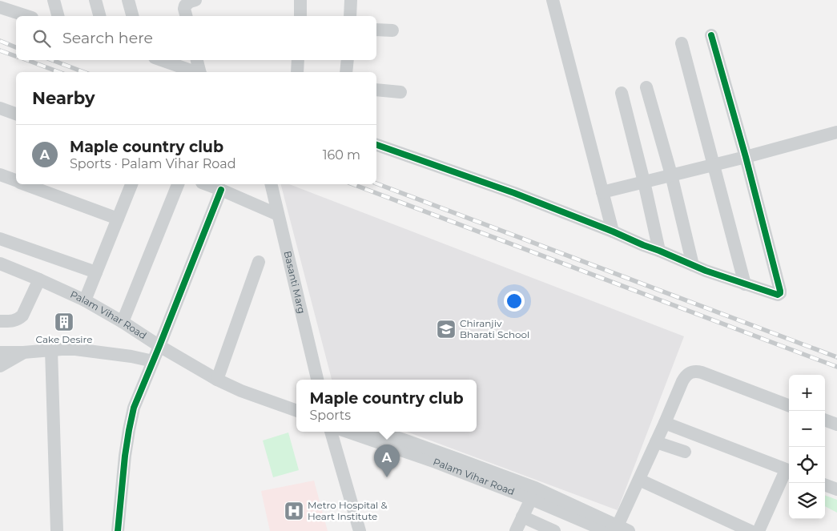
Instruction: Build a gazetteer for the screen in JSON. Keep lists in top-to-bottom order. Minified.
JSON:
{"streets":{"street":["Basanti Marg","Palam Vihar Road"]},"places":{"building":["Cake Desire"],"school or university":["Chiranjiv Bharati School"],"hospital":["Metro Hospital & Heart Institute"]},"page":{"search":"Search here","heading":"Nearby","list":[{"mark":"A","name":"Maple country club","note":"Sports · Palam Vihar Road","value":"160 m"}],"map_buttons":["+","−"],"popup":["Maple country club","Sports"],"pins":"A"}}
